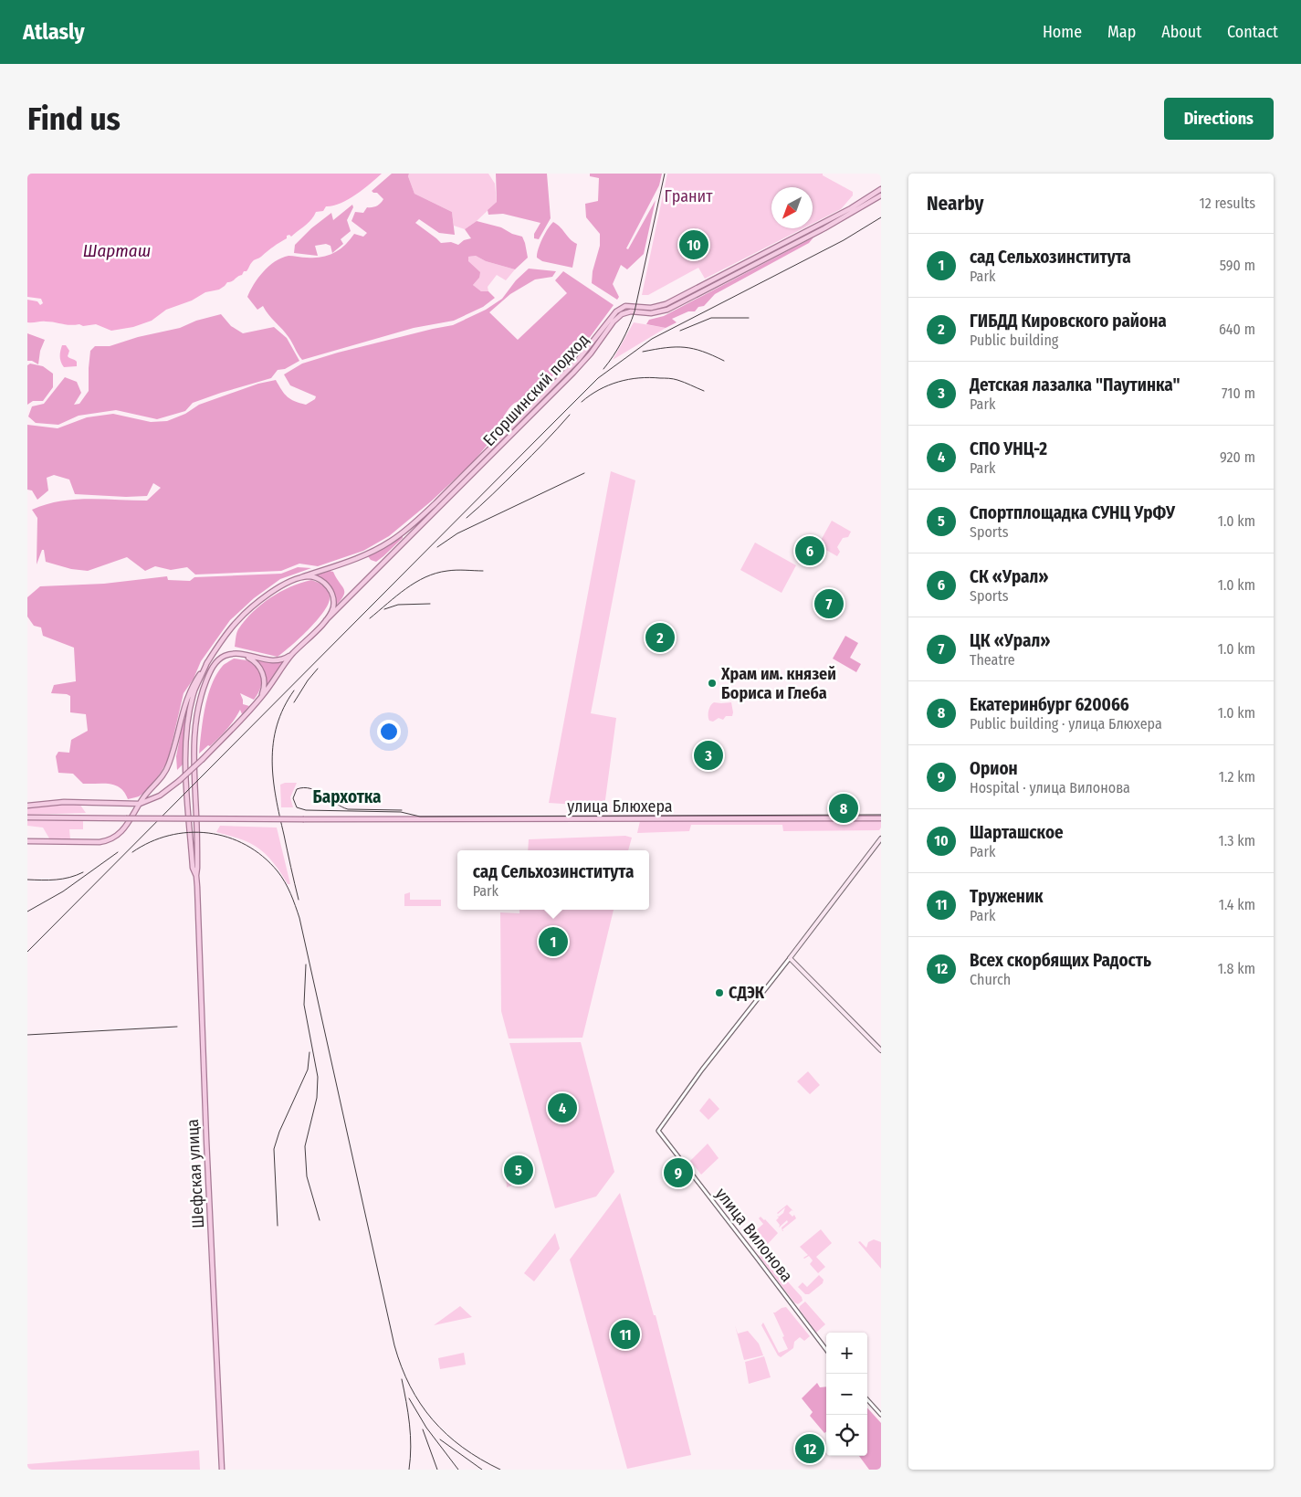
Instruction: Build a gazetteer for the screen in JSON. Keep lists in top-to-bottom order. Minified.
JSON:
{"streets":{"main road":["Егоршинский подход","улица Блюхера","Шефская улица"],"street":["улица Вилонова"]},"districts":["Бархотка"],"water":["Шарташ"],"parks":["Гранит"],"places":["Храм им. князей Бориса и Глеба","СДЭК"],"north":"bottom left","page":{"header":"Atlasly","nav":["Home","Map","About","Contact"],"buttons":"Directions","title":"Find us","heading":["Nearby","12 results"],"pins":["10","6","7","2","3","8","1","4","5","9","11","12"],"list":[{"mark":"1","name":"сад Сельхозинститута","note":"Park","value":"590 m"},{"mark":"2","name":"ГИБДД Кировского района","note":"Public building","value":"640 m"},{"mark":"3","name":"Детская лазалка \"Паутинка\"","note":"Park","value":"710 m"},{"mark":"4","name":"СПО УНЦ-2","note":"Park","value":"920 m"},{"mark":"5","name":"Спортплощадка СУНЦ УрФУ","note":"Sports","value":"1.0 km"},{"mark":"6","name":"СК «Урал»","note":"Sports","value":"1.0 km"},{"mark":"7","name":"ЦК «Урал»","note":"Theatre","value":"1.0 km"},{"mark":"8","name":"Екатеринбург 620066","note":"Public building · улица Блюхера","value":"1.0 km"},{"mark":"9","name":"Орион","note":"Hospital · улица Вилонова","value":"1.2 km"},{"mark":"10","name":"Шарташское","note":"Park","value":"1.3 km"},{"mark":"11","name":"Труженик","note":"Park","value":"1.4 km"},{"mark":"12","name":"Всех скорбящих Радость","note":"Church","value":"1.8 km"}],"popup":["сад Сельхозинститута","Park"],"map_buttons":["+","−"]}}
